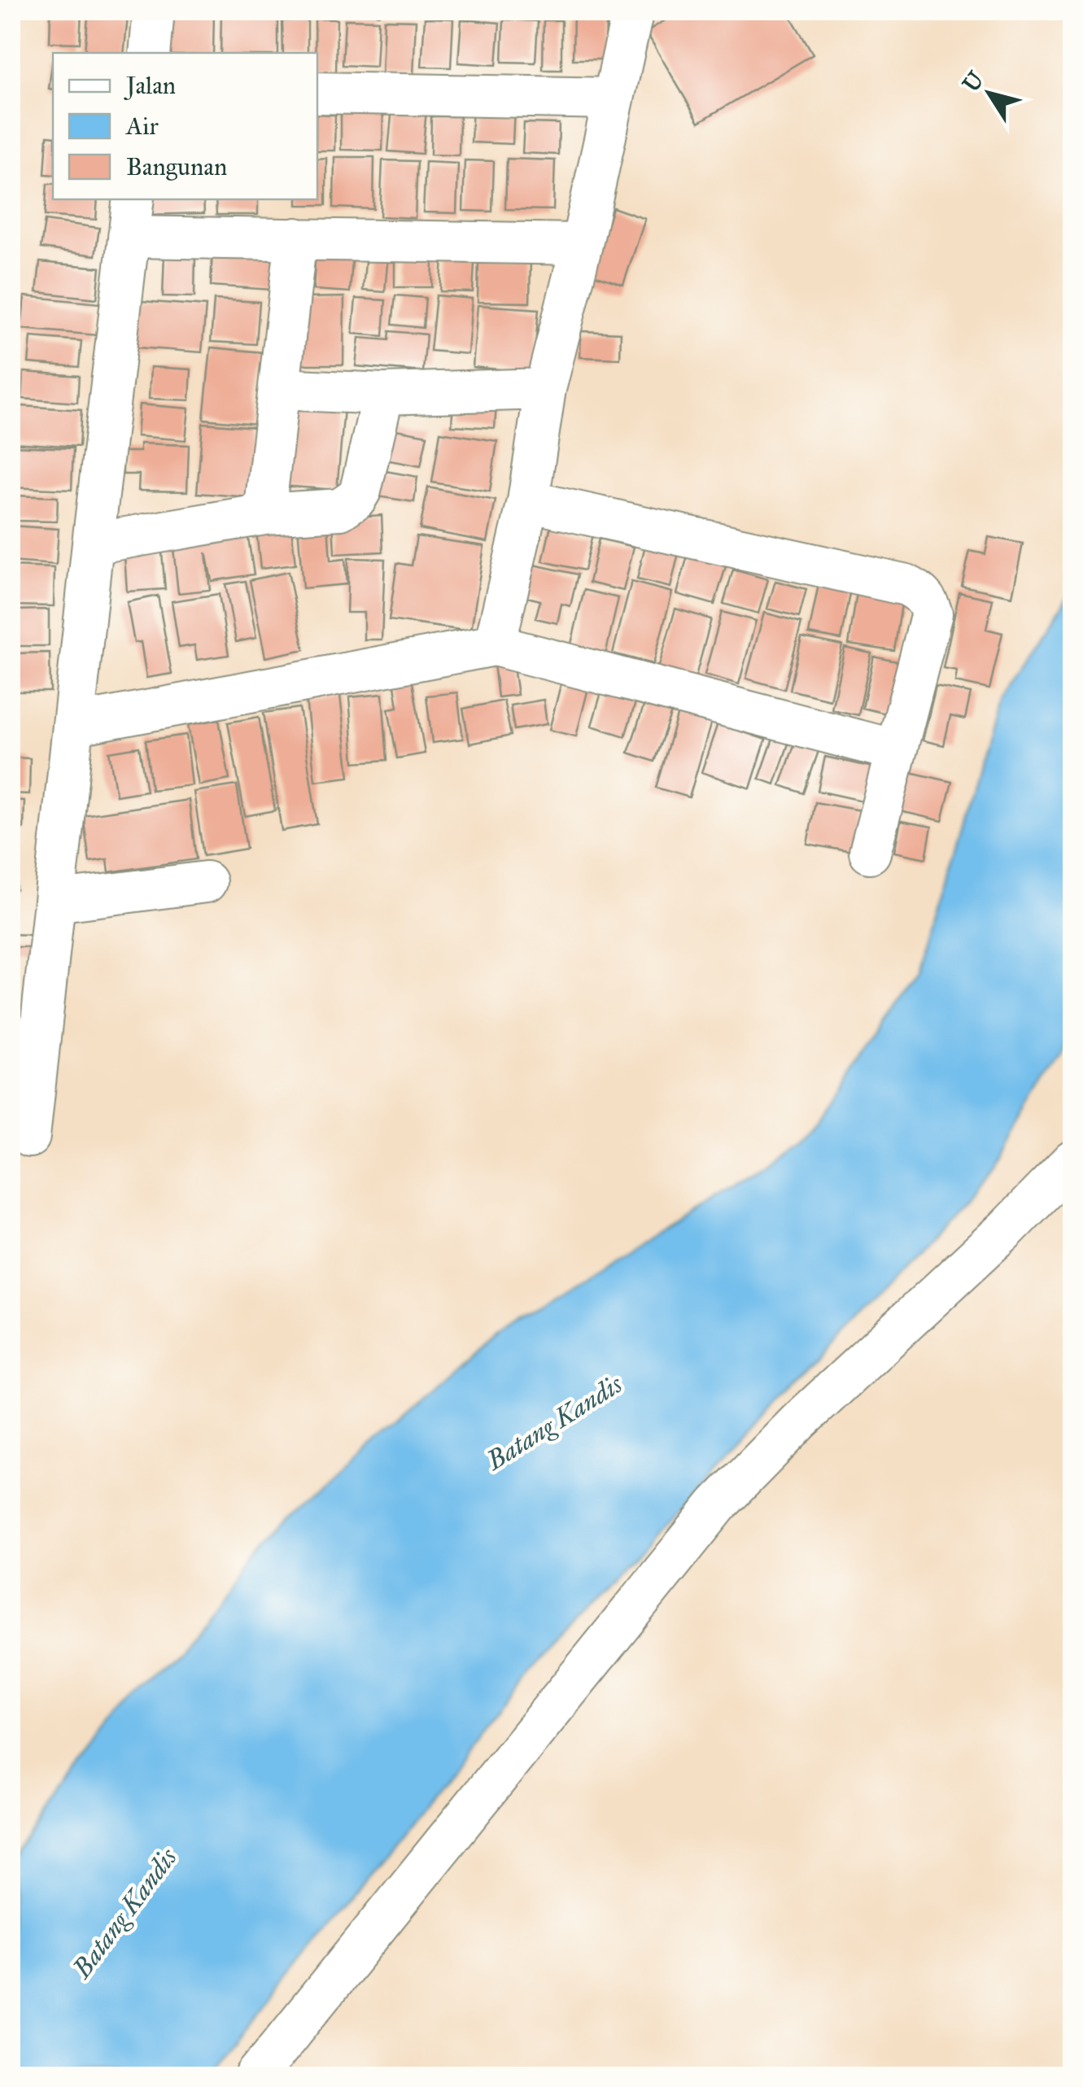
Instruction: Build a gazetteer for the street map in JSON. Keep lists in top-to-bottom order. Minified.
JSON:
{"water":["Batang Kandis"],"legend":["Jalan","Air","Bangunan"],"north":"top left"}
